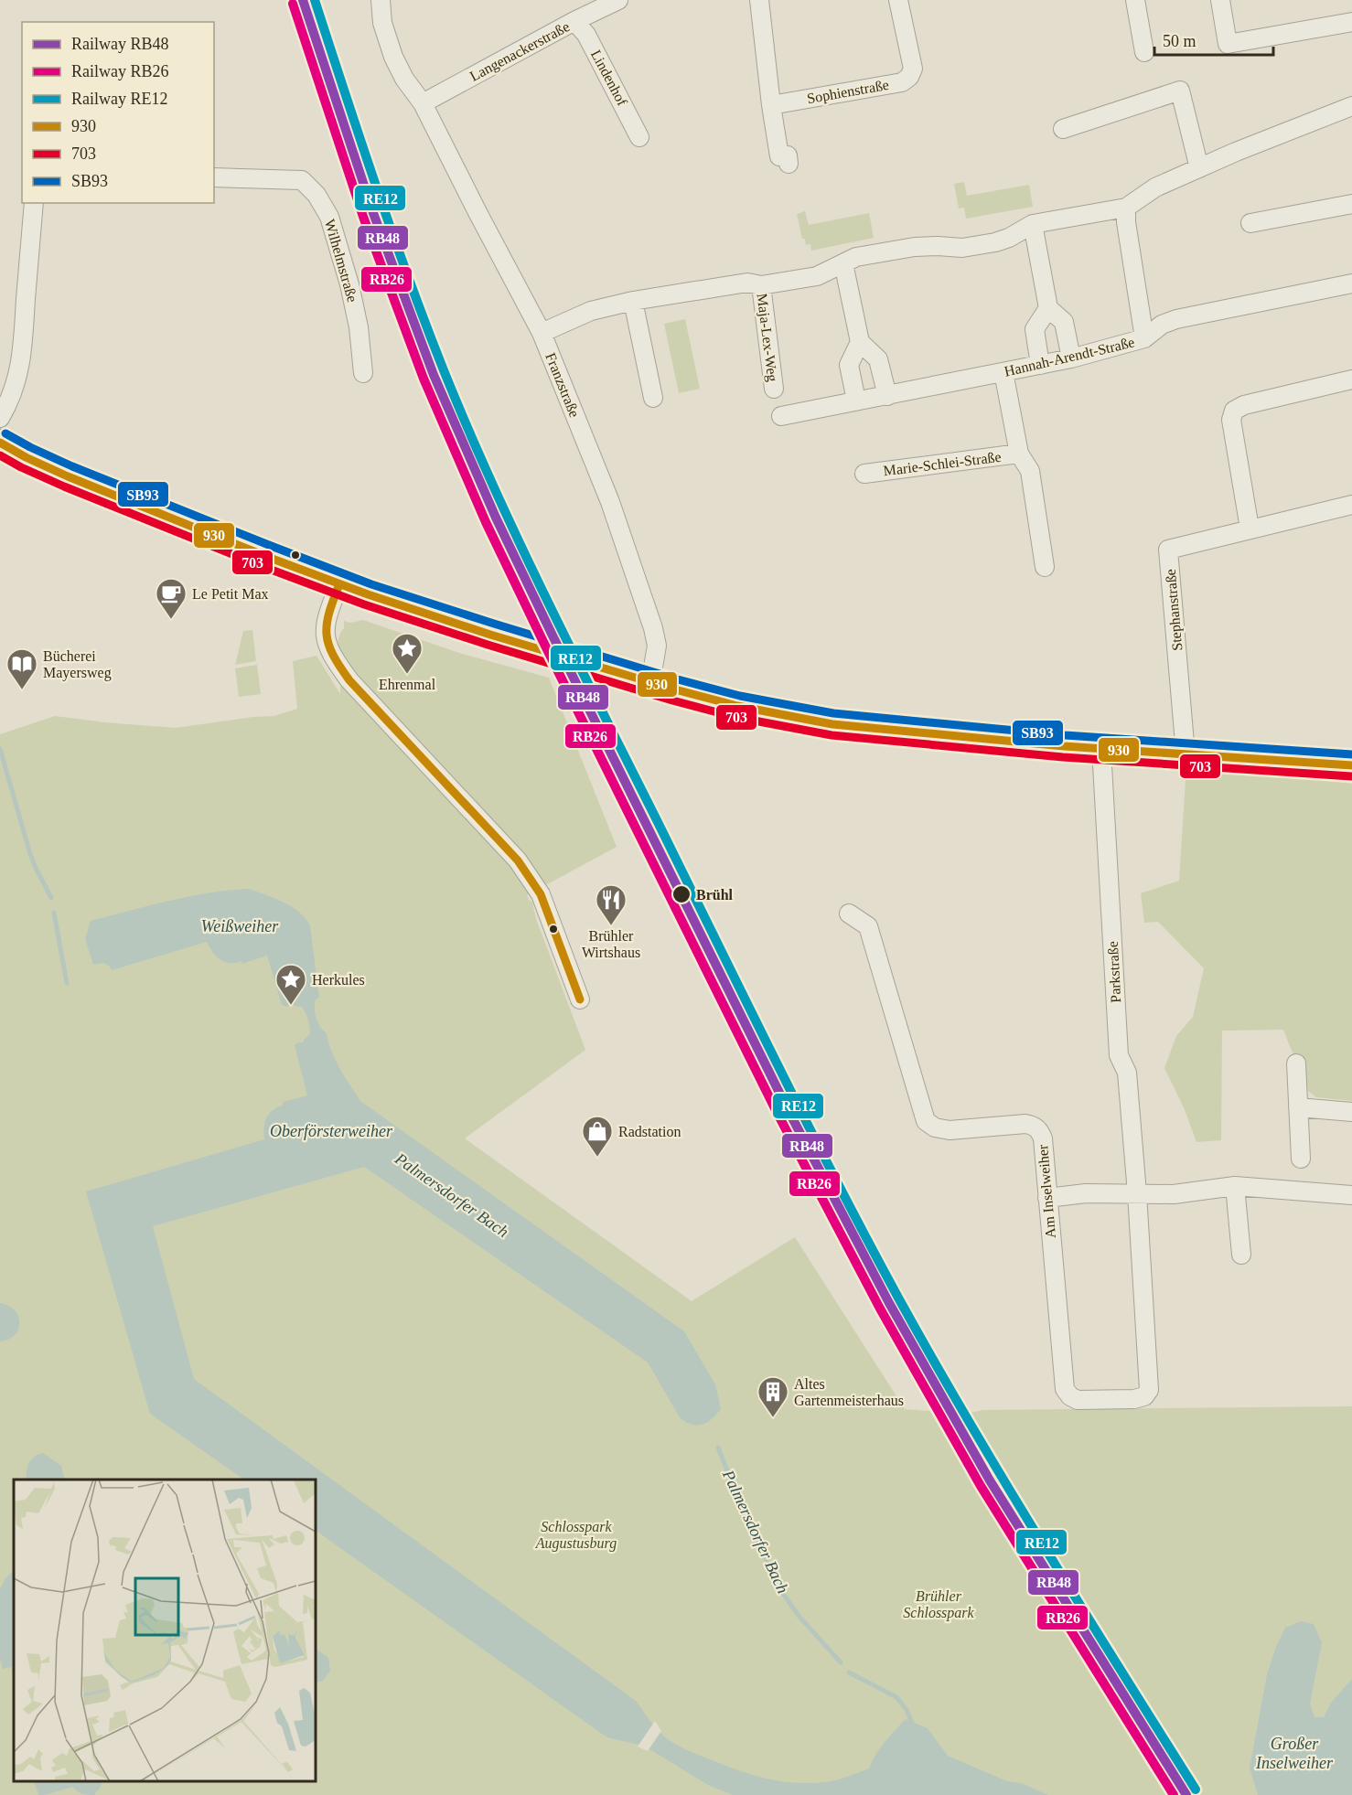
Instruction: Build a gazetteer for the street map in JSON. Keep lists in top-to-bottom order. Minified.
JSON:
{"streets":{"street":["Langenackerstraße","Lindenhof","Sophienstraße","Wilhelmstraße","Maja-Lex-Weg","Hannah-Arendt-Straße","Franzstraße","Marie-Schlei-Straße","Stephanstraße","Parkstraße","Am Inselweiher"]},"crossings":[["Langenackerstraße","Lindenhof"],["Langenackerstraße","Franzstraße"],["Hannah-Arendt-Straße","Marie-Schlei-Straße"],["Parkstraße","Am Inselweiher"]],"water":["Weißweiher","Oberförsterweiher","Palmersdorfer Bach","Großer Inselweiher"],"parks":["Schlosspark Augustusburg","Brühler Schlosspark"],"places":{"cafe":["Le Petit Max"],"place":["Ehrenmal","Herkules"],"library":["Bücherei Mayersweg"],"other":["Brühl"],"restaurant":["Brühler Wirtshaus"],"shop":["Radstation"],"building":["Altes Gartenmeisterhaus"]},"lines":["rail line RB48","rail line RE12","rail line RB26","transit line SB93","transit line 930","transit line 703"],"legend":["Railway RB48","Railway RB26","Railway RE12","930","703","SB93"],"scale_bar":"50 m"}
